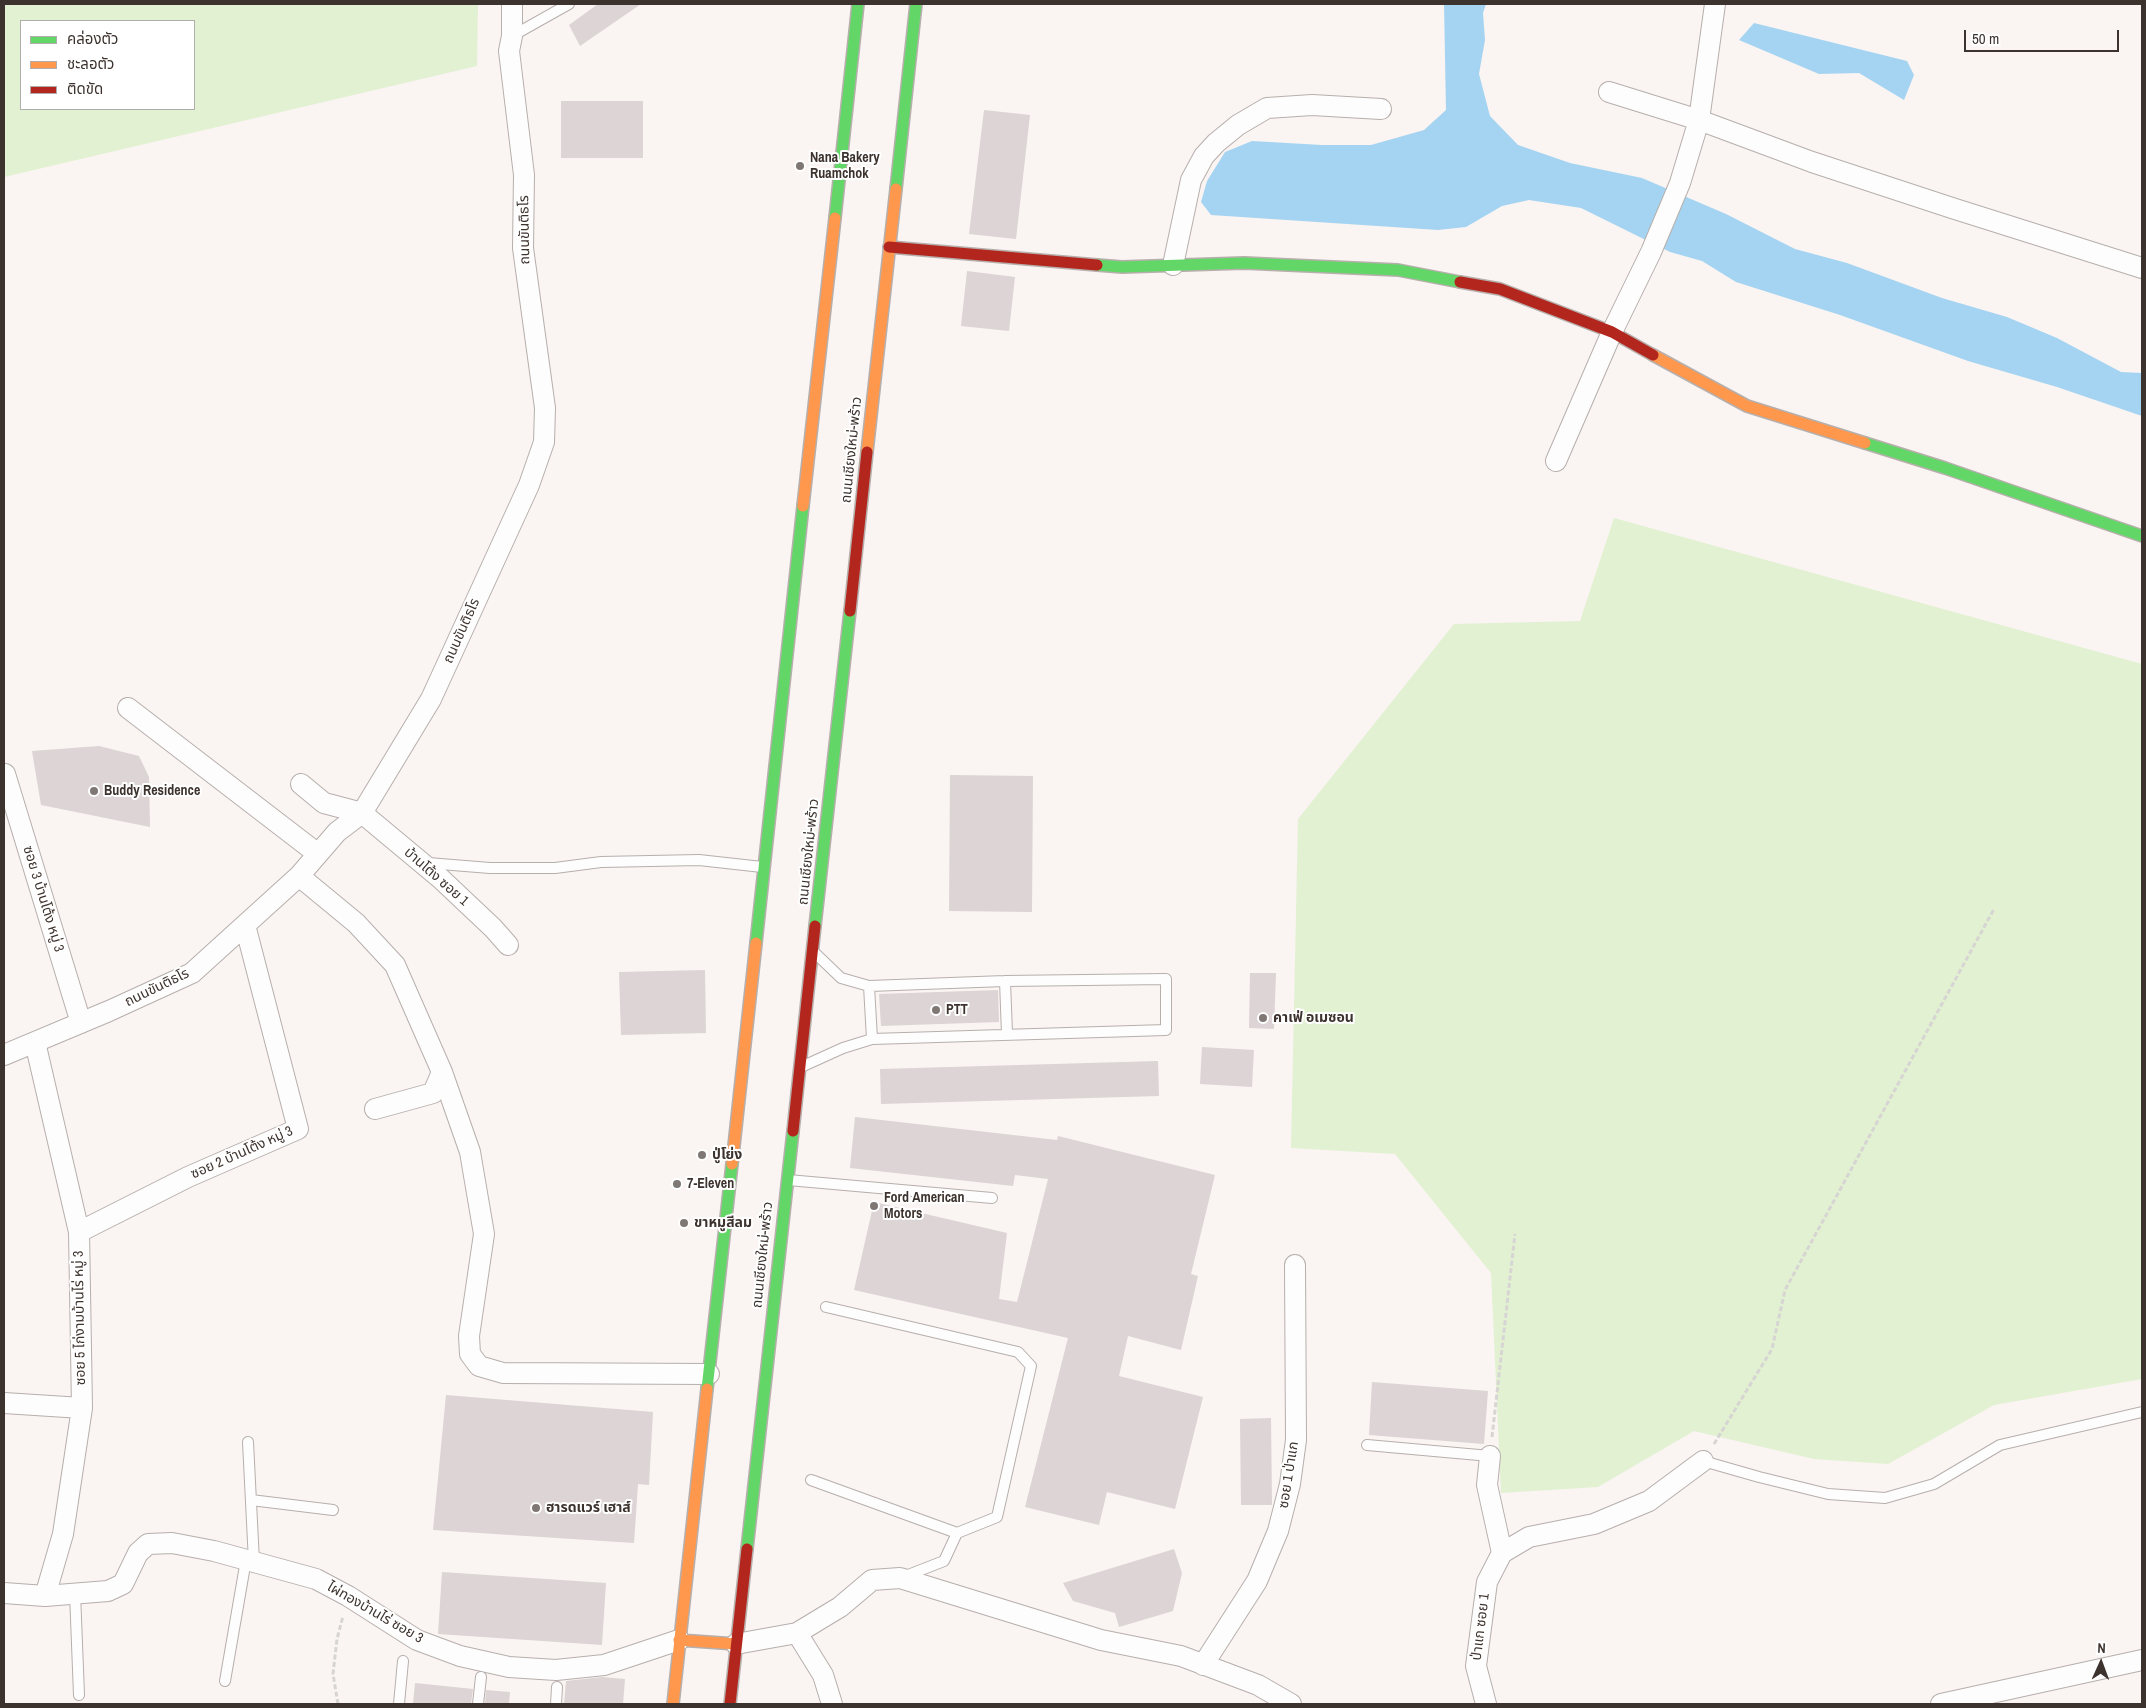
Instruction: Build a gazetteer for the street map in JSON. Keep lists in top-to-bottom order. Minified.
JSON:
{"streets":{"main road":["ถนนเชียงใหม่-พร้าว"],"street":["ถนนขันติธโร","บ้านโต้ง ซอย 1","ซอย 3 บ้านโต้ง หมู่ 3","ซอย 2 บ้านโต้ง หมู่ 3","ซอย 5 ไก่งามบ้านไร่ หมู่ 3","ซอย 1 ป่าแก","ไผ่ทองบ้านไร่ ซอย 3","ป่าแก ซอย 1"]},"crossings":[["ถนนขันติธโร","บ้านโต้ง ซอย 1"],["ถนนขันติธโร","ซอย 3 บ้านโต้ง หมู่ 3"],["ถนนขันติธโร","ซอย 2 บ้านโต้ง หมู่ 3"],["ถนนขันติธโร","ซอย 5 ไก่งามบ้านไร่ หมู่ 3"],["ซอย 2 บ้านโต้ง หมู่ 3","ซอย 5 ไก่งามบ้านไร่ หมู่ 3"],["ซอย 5 ไก่งามบ้านไร่ หมู่ 3","ไผ่ทองบ้านไร่ ซอย 3"]],"places":["Nana Bakery Ruamchok","Buddy Residence","PTT","คาเฟ่ อเมซอน","ปู่โย่ง","7-Eleven","Ford American Motors","ขาหมูสีลม","ฮารดแวร์ เฮาส์"],"legend":["คล่องตัว","ชะลอตัว","ติดขัด"],"scale_bar":"50 m","north":"top"}
